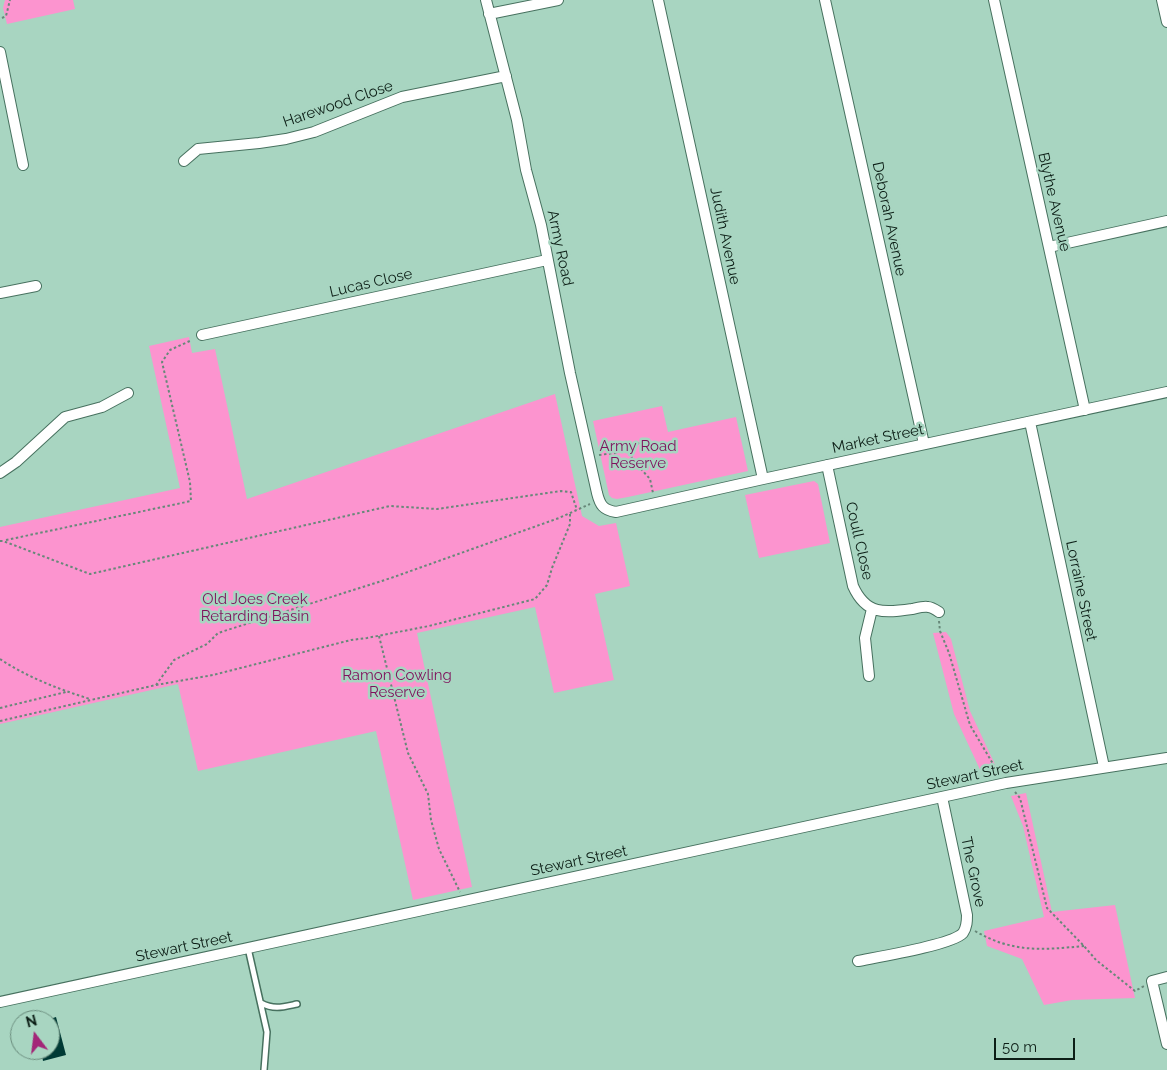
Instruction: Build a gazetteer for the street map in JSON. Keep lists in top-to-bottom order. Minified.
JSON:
{"streets":{"street":["Harewood Close","Blythe Avenue","Deborah Avenue","Judith Avenue","Army Road","Lucas Close","Market Street","Coull Close","Lorraine Street","Stewart Street","The Grove"]},"crossings":[["Harewood Close","Army Road"],["Blythe Avenue","Market Street"],["Deborah Avenue","Market Street"],["Judith Avenue","Market Street"],["Army Road","Lucas Close"],["Army Road","Market Street"],["Market Street","Coull Close"],["Market Street","Lorraine Street"],["Lorraine Street","Stewart Street"],["Stewart Street","The Grove"]],"parks":["Army Road Reserve","Old Joes Creek Retarding Basin","Ramon Cowling Reserve"],"scale_bar":"50 m","north":"top"}
